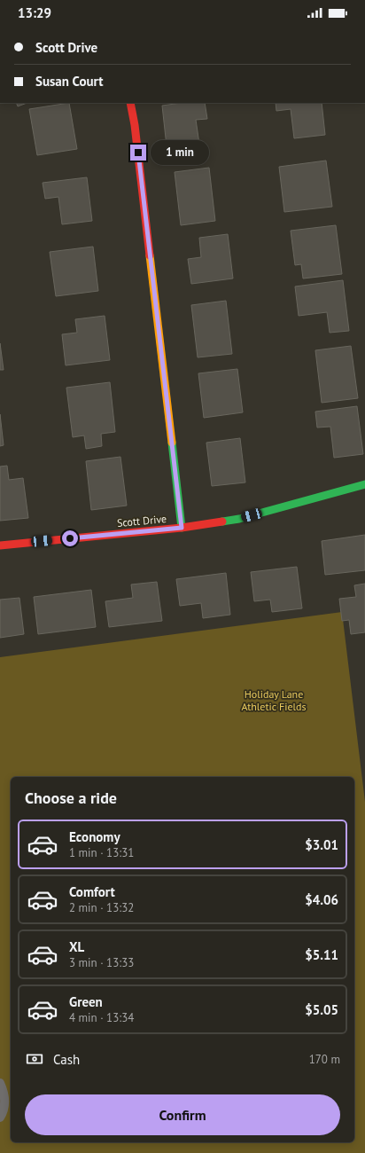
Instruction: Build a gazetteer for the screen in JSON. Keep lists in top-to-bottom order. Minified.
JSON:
{"streets":{"street":["Scott Drive"]},"parks":["Holiday Lane Athletic Fields"],"page":{"status":"13:29","banner":["Scott Drive","Susan Court"],"bubble":"1 min","heading":"Choose a ride","list":[{"name":"Economy","note":"1 min · 13:31","value":"$3.01"},{"name":"Comfort","note":"2 min · 13:32","value":"$4.06"},{"name":"XL","note":"3 min · 13:33","value":"$5.11"},{"name":"Green","note":"4 min · 13:34","value":"$5.05"}],"pay":["Cash","170 m"],"buttons":"Confirm"}}
